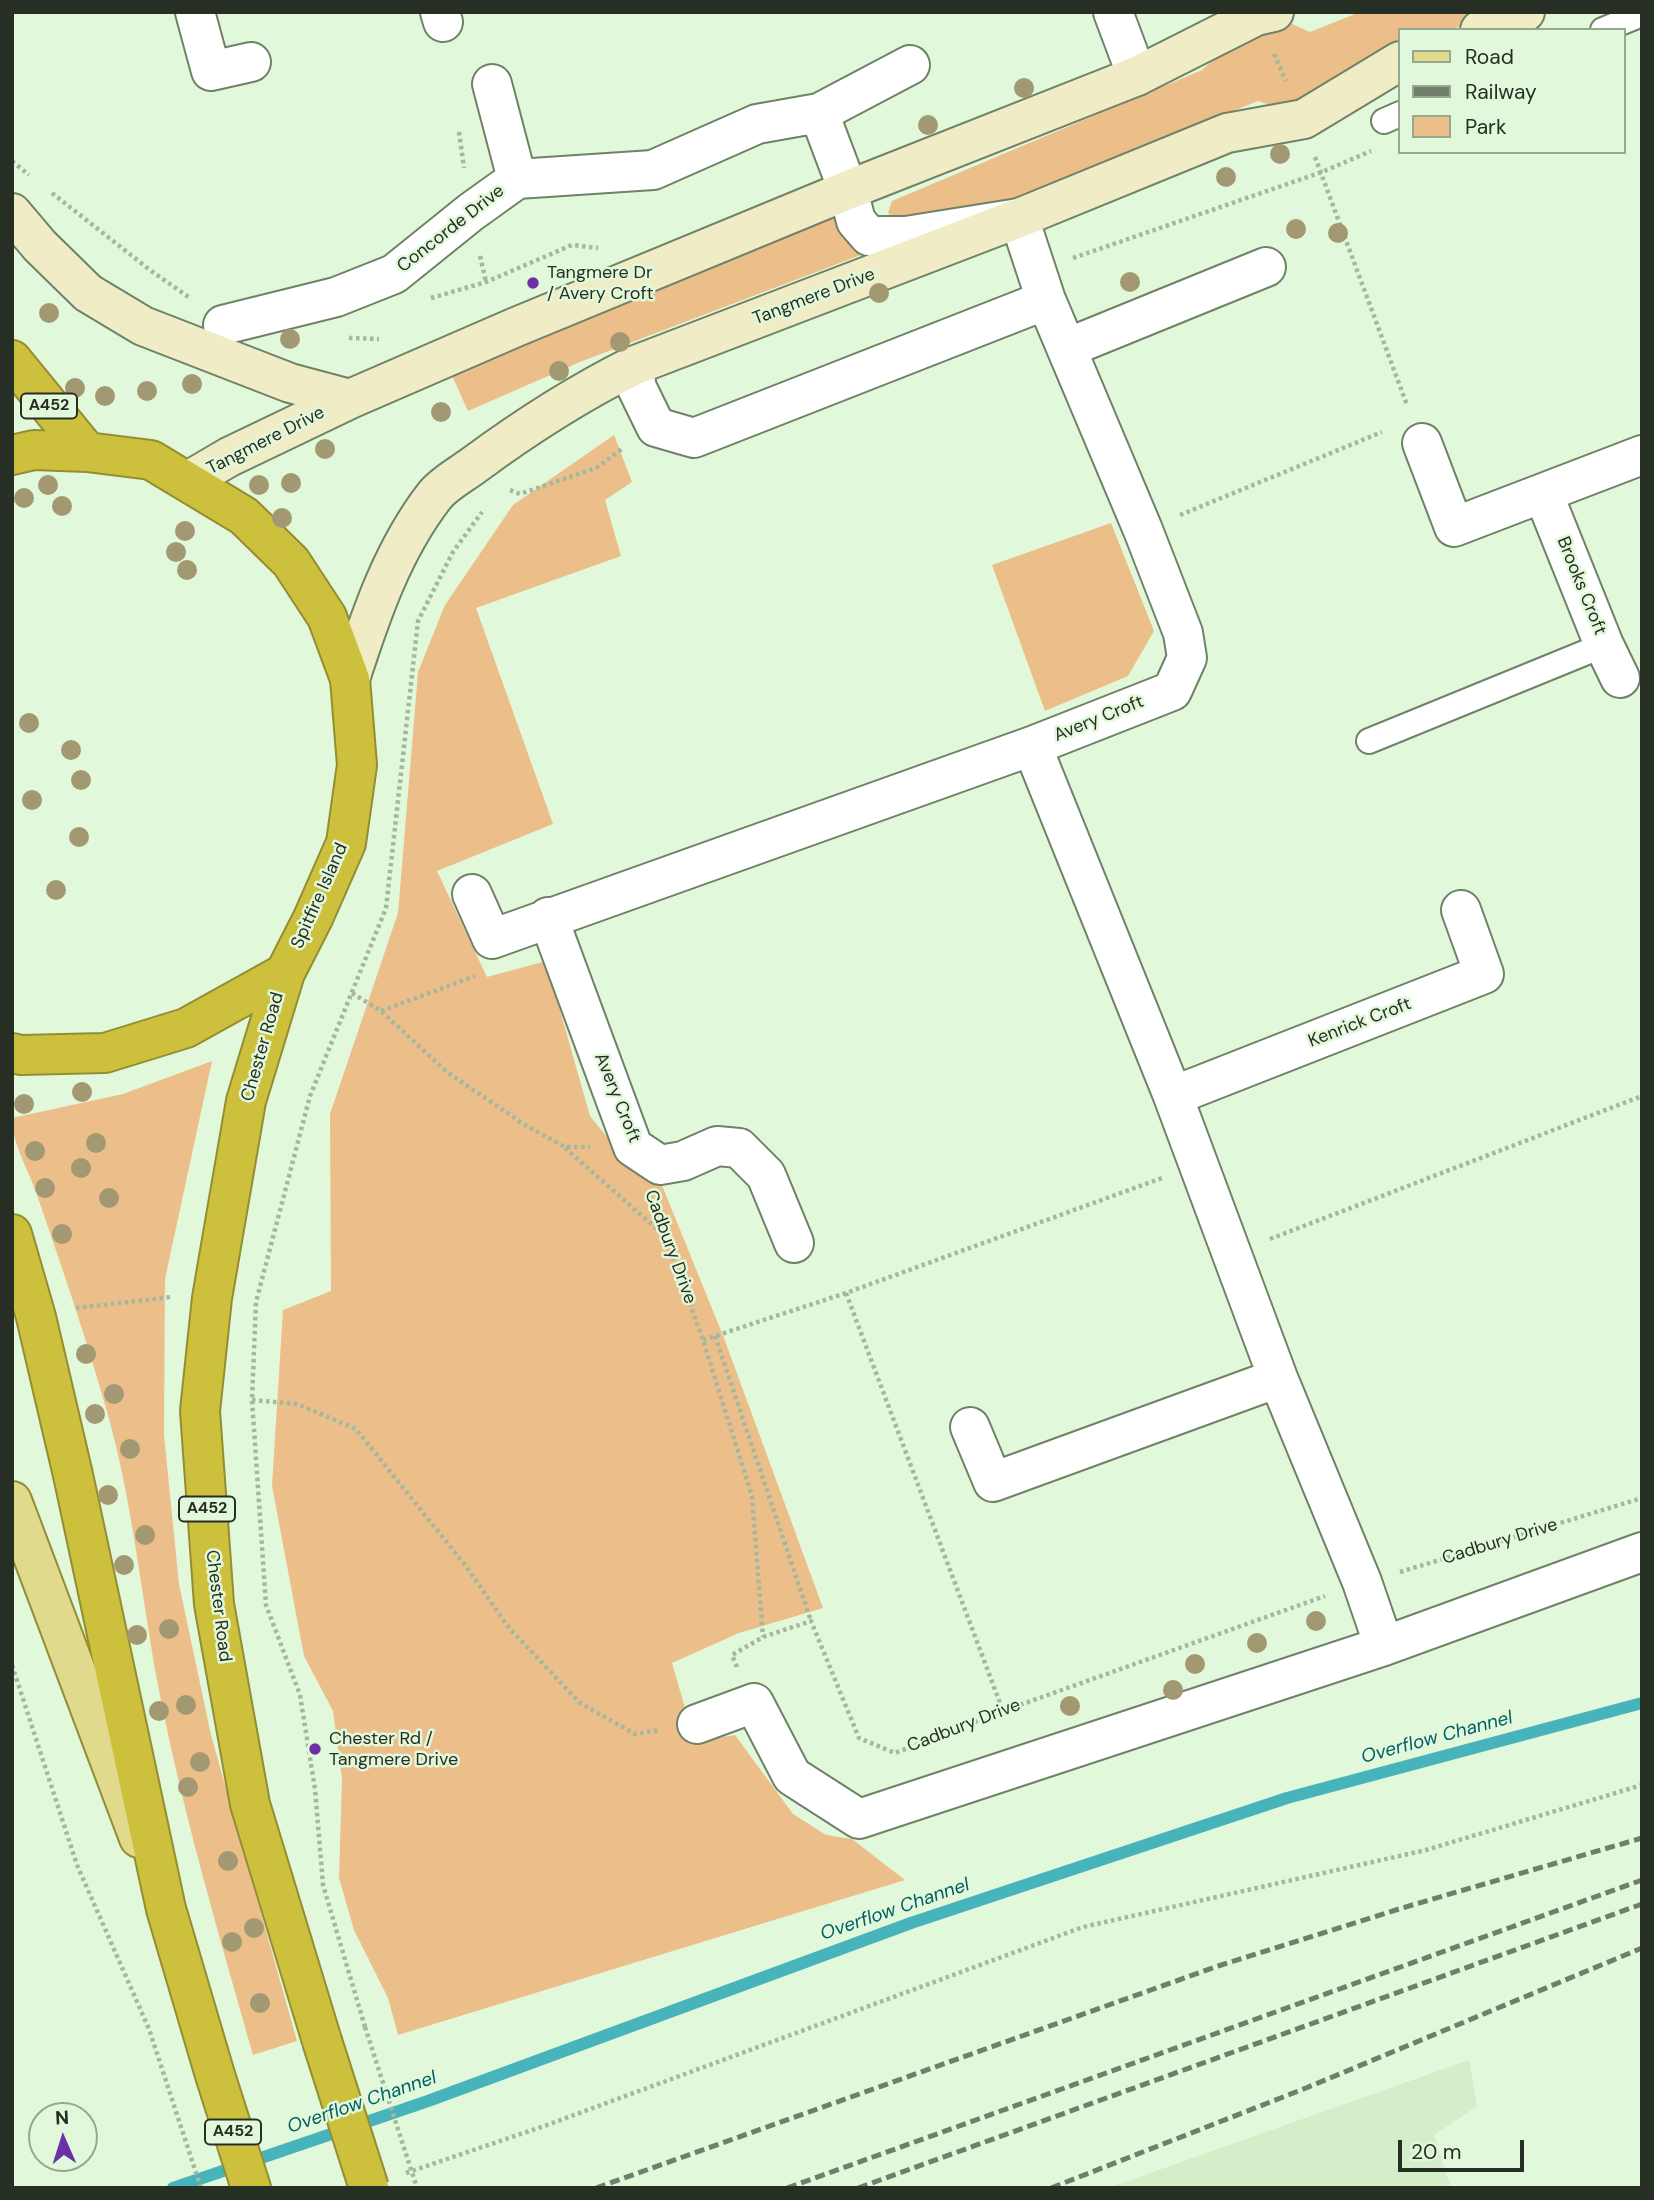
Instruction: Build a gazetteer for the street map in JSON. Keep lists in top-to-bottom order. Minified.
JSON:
{"streets":{"highway":["A452","Spitfire Island","Chester Road"],"street":["Concorde Drive","Tangmere Drive","Brooks Croft","Avery Croft","Kenrick Croft"],"path":["Cadbury Drive"]},"crossings":[["Tangmere Drive","Avery Croft"],["Tangmere Drive","Spitfire Island"],["A452","Spitfire Island"],["Avery Croft","Cadbury Drive"],["Spitfire Island","Chester Road"]],"water":["Overflow Channel"],"places":["Tangmere Dr / Avery Croft","Chester Rd / Tangmere Drive"],"legend":["Road","Railway","Park"],"scale_bar":"20 m","north":"top"}
